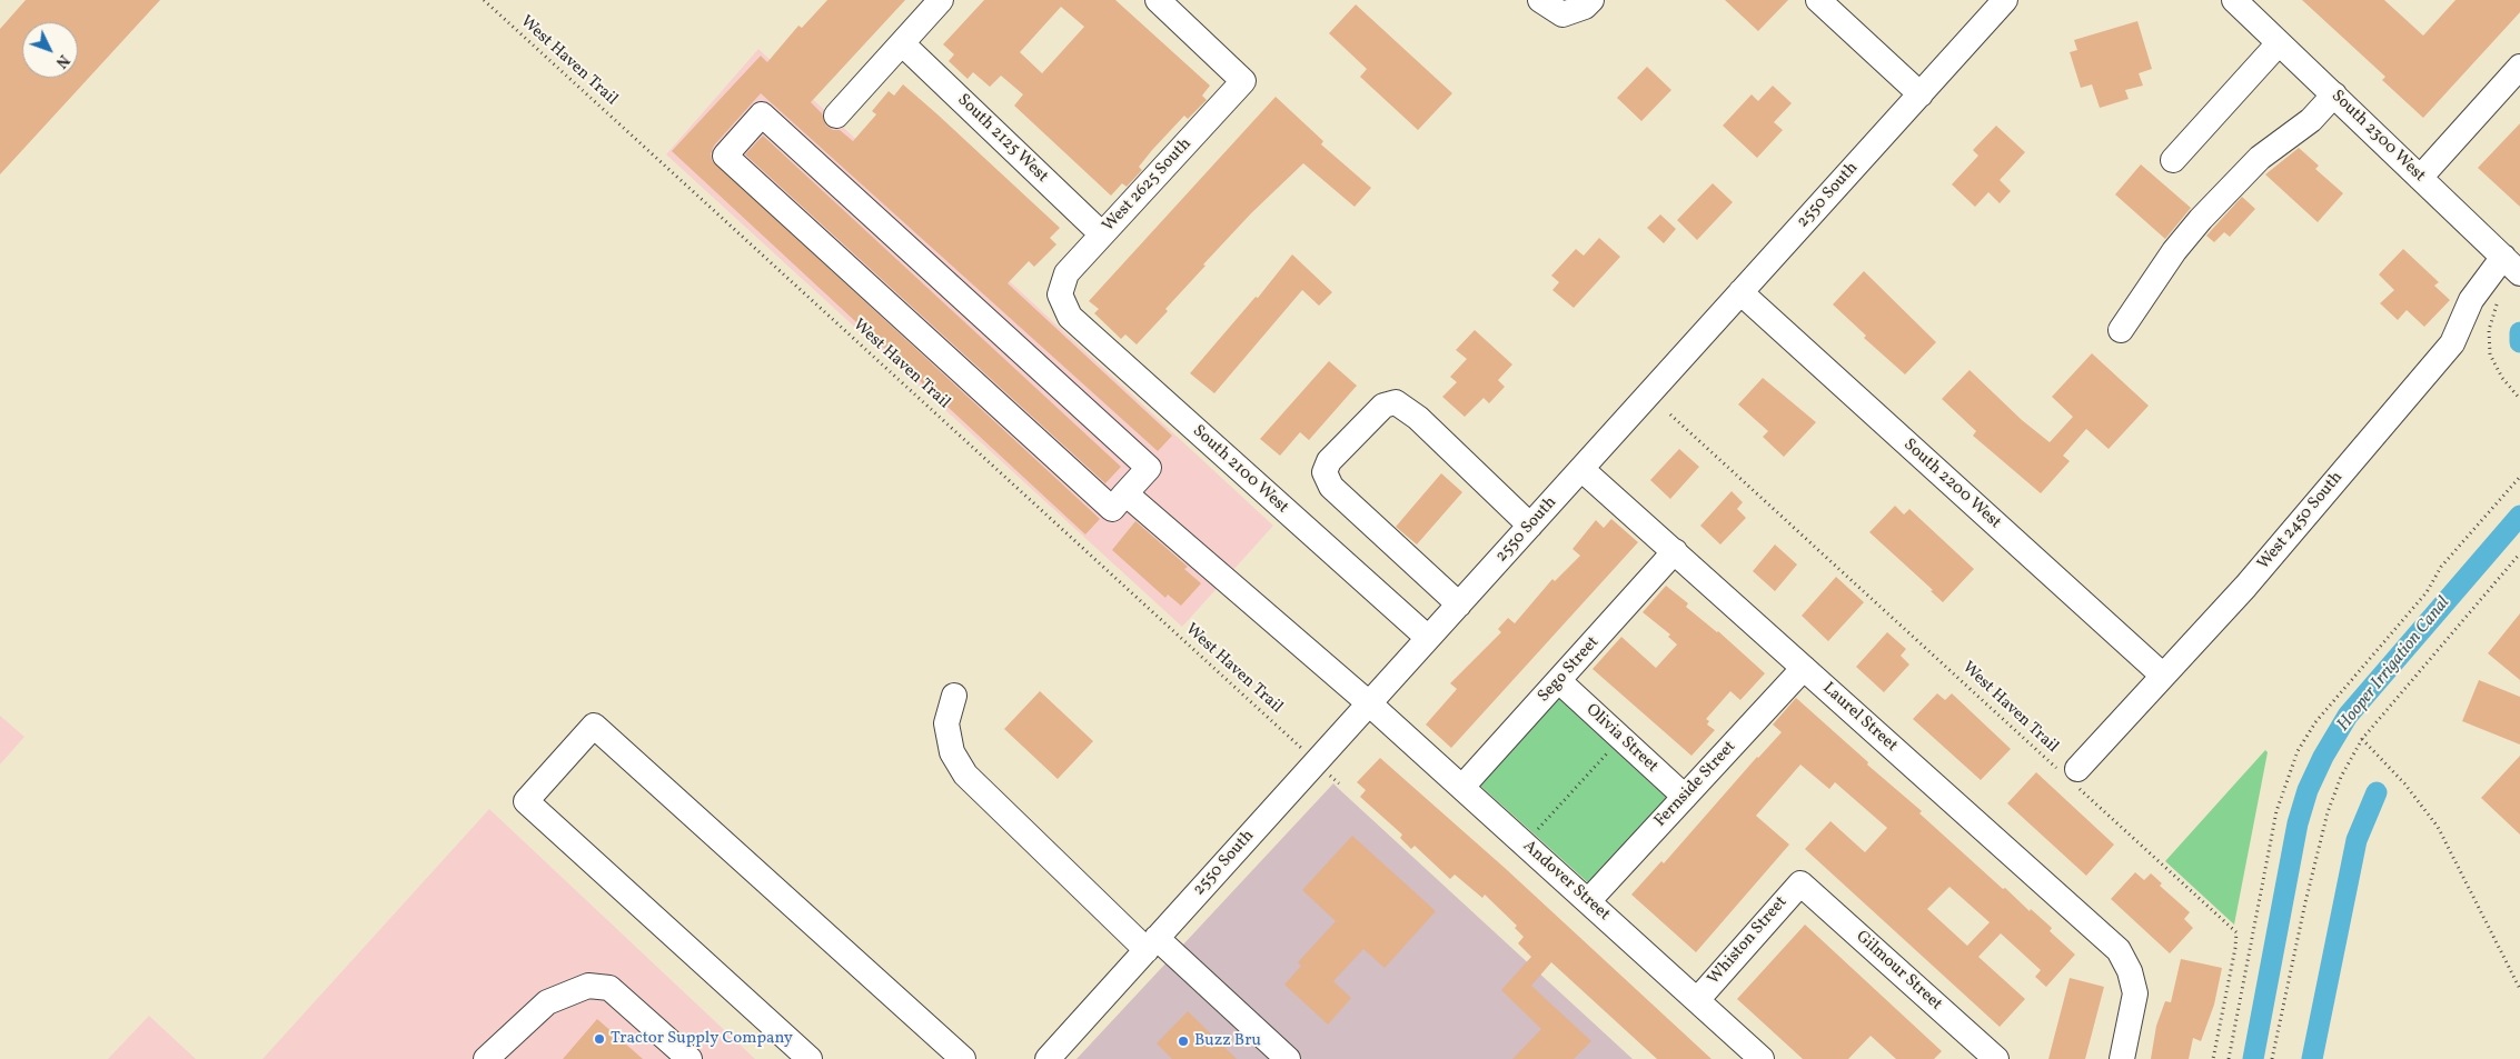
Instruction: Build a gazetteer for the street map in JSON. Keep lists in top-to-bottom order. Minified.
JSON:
{"streets":{"street":["South 2300 West","South 2125 West","West 2625 South","2550 South","South 2100 West","South 2200 West","West 2450 South","Sego Street","Laurel Street","Olivia Street","Fernside Street","Andover Street","Whiston Street","Gilmour Street"],"path":["West Haven Trail"]},"crossings":[["West Haven Trail","West 2450 South"],["South 2300 West","West 2450 South"],["South 2125 West","West 2625 South"],["West 2625 South","South 2100 West"],["2550 South","South 2100 West"],["2550 South","South 2200 West"],["2550 South","Laurel Street"],["2550 South","Andover Street"],["South 2200 West","West 2450 South"],["Sego Street","Laurel Street"],["Sego Street","Olivia Street"],["Sego Street","Andover Street"],["Laurel Street","Fernside Street"],["Olivia Street","Fernside Street"],["Fernside Street","Andover Street"],["Andover Street","Whiston Street"],["Whiston Street","Gilmour Street"]],"water":["Hooper Irrigation Canal"],"places":["Tractor Supply Company","Buzz Bru"],"north":"bottom right"}
